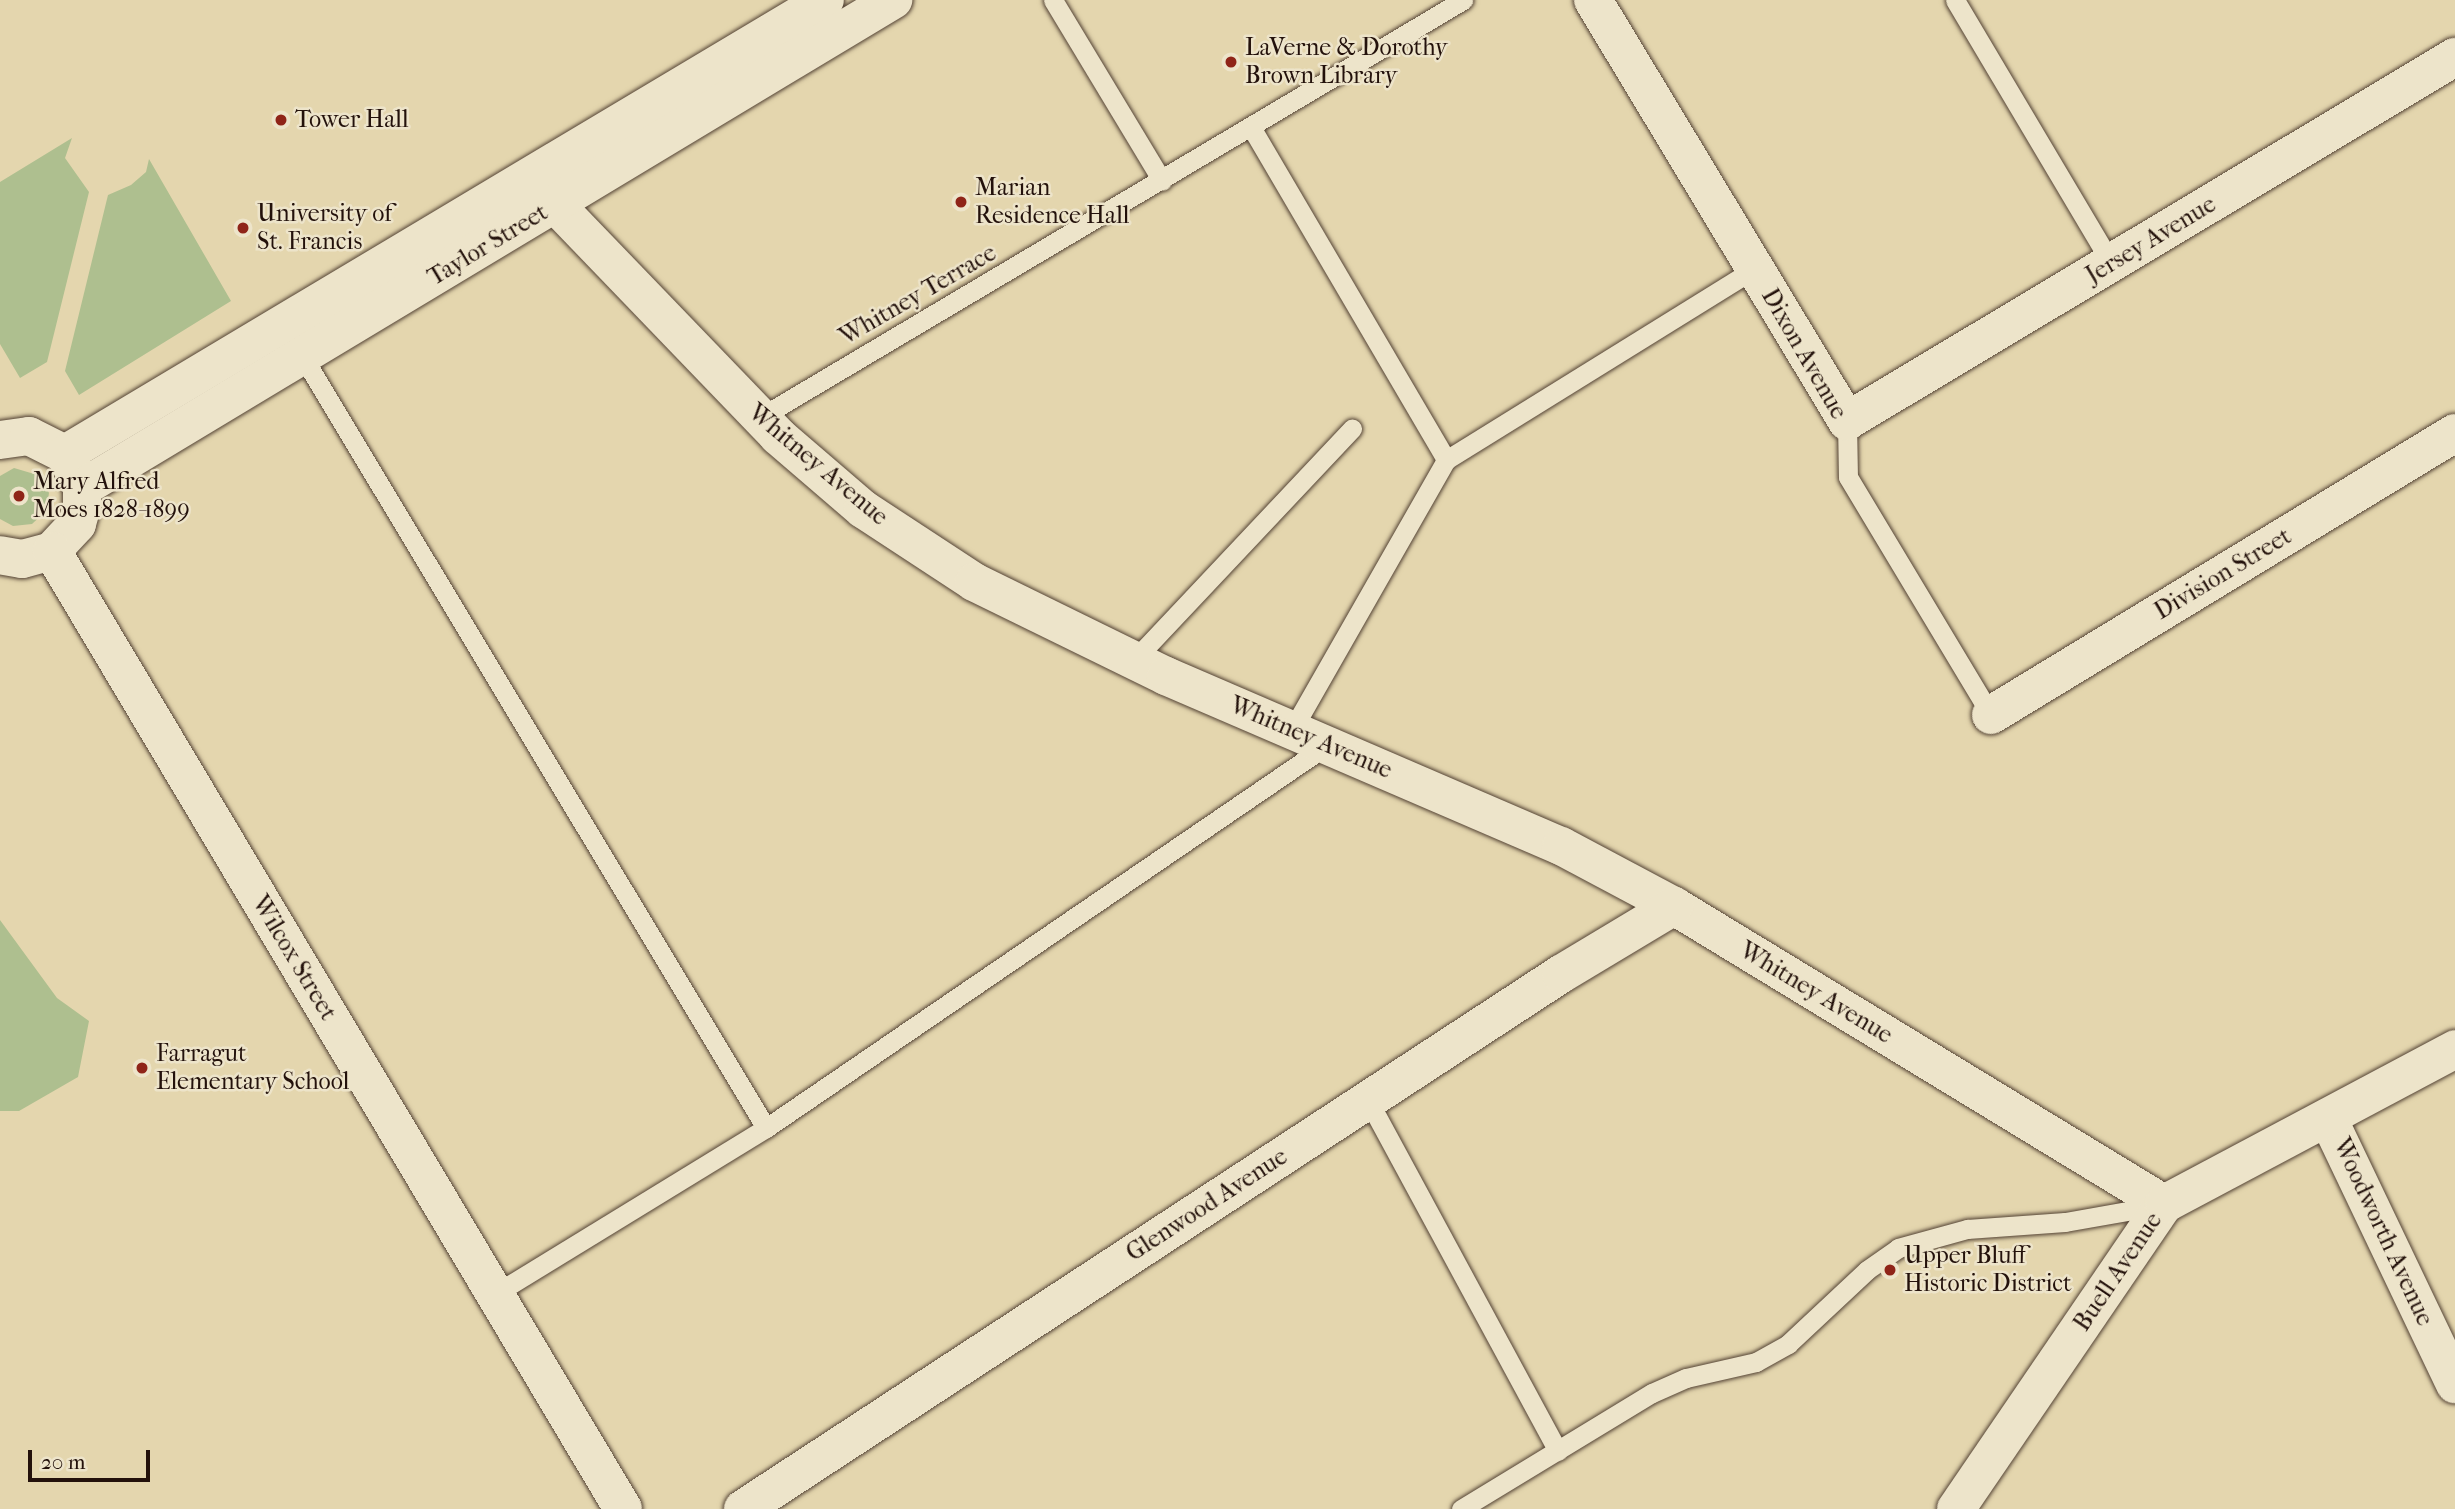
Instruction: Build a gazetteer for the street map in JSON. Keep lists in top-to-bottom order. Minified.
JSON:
{"streets":{"street":["Jersey Avenue","Taylor Street","Dixon Avenue","Whitney Avenue","Division Street","Wilcox Street","Glenwood Avenue","Woodworth Avenue","Buell Avenue"],"lane":["Whitney Terrace"]},"crossings":[["Jersey Avenue","Dixon Avenue"],["Taylor Street","Whitney Avenue"],["Whitney Terrace","Whitney Avenue"],["Dixon Avenue","Division Street"],["Whitney Avenue","Glenwood Avenue"],["Whitney Avenue","Buell Avenue"],["Woodworth Avenue","Buell Avenue"]],"places":["LaVerne & Dorothy Brown Library","Tower Hall","Marian Residence Hall","University of St. Francis","Mary Alfred Moes 1828-1899","Farragut Elementary School","Upper Bluff Historic District"],"scale_bar":"20 m"}
